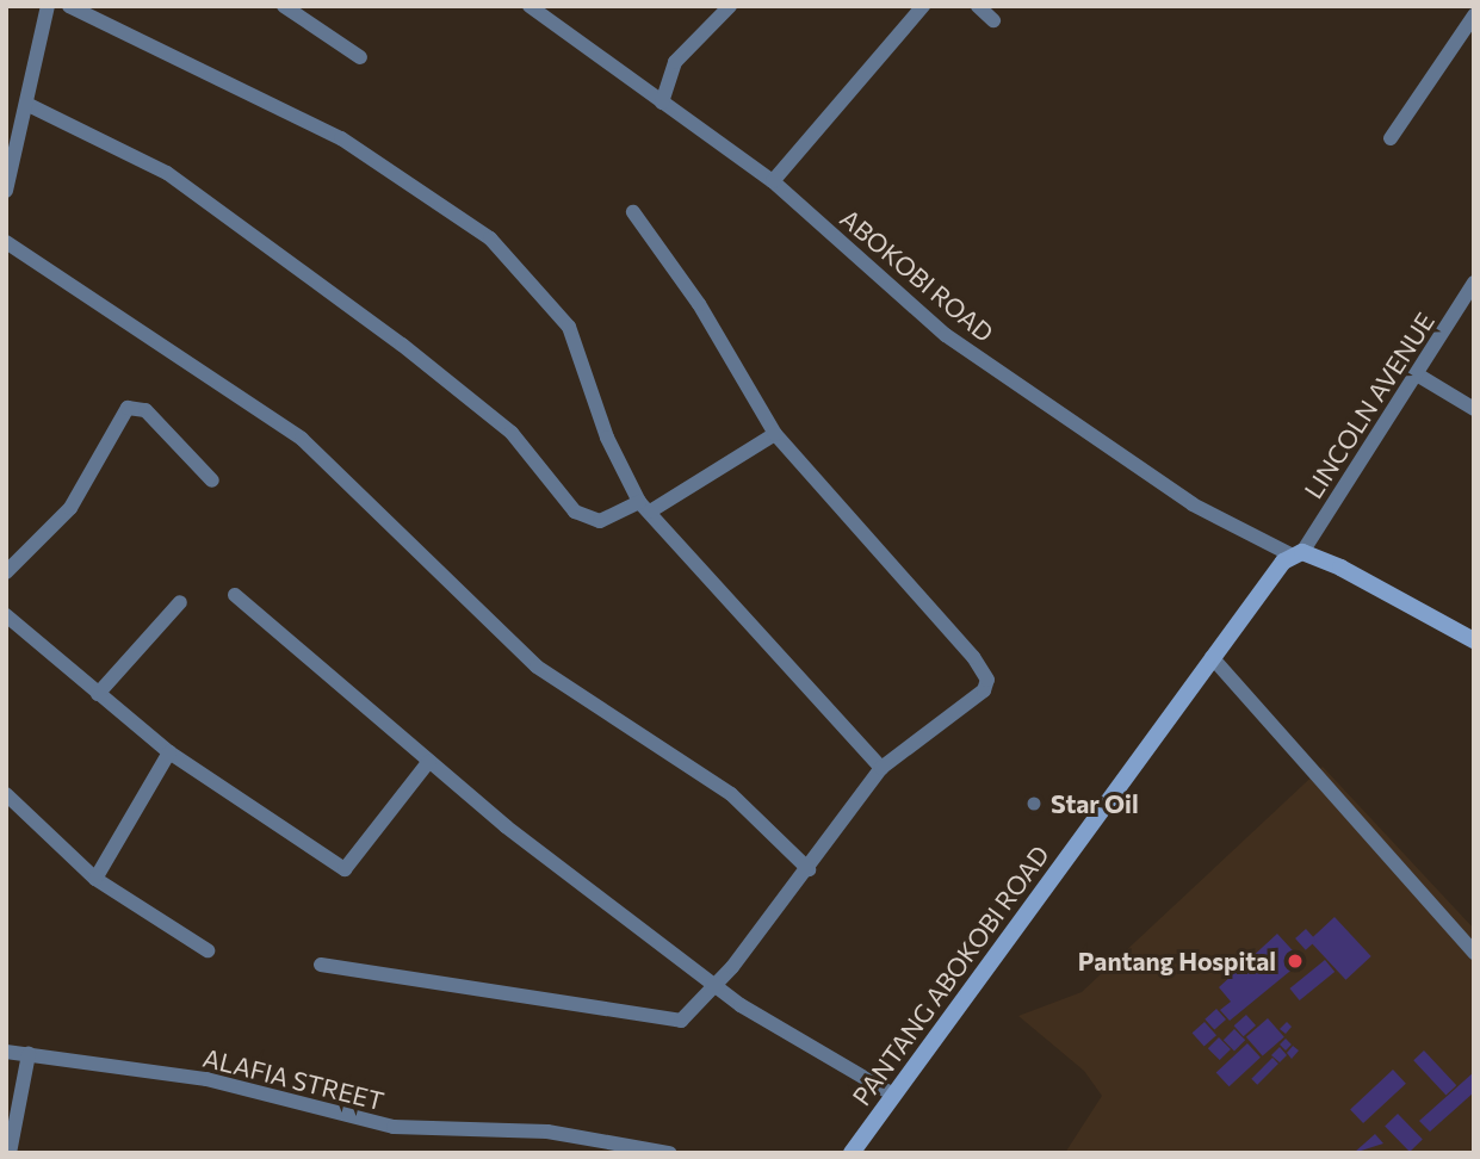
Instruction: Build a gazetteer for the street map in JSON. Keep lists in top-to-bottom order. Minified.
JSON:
{"streets":{"street":["ABOKOBI ROAD","LINCOLN AVENUE","PANTANG ABOKOBI ROAD","ALAFIA STREET"]},"crossings":[["ABOKOBI ROAD","LINCOLN AVENUE"],["ABOKOBI ROAD","PANTANG ABOKOBI ROAD"],["LINCOLN AVENUE","PANTANG ABOKOBI ROAD"]],"places":["Star Oil","Pantang Hospital"]}
